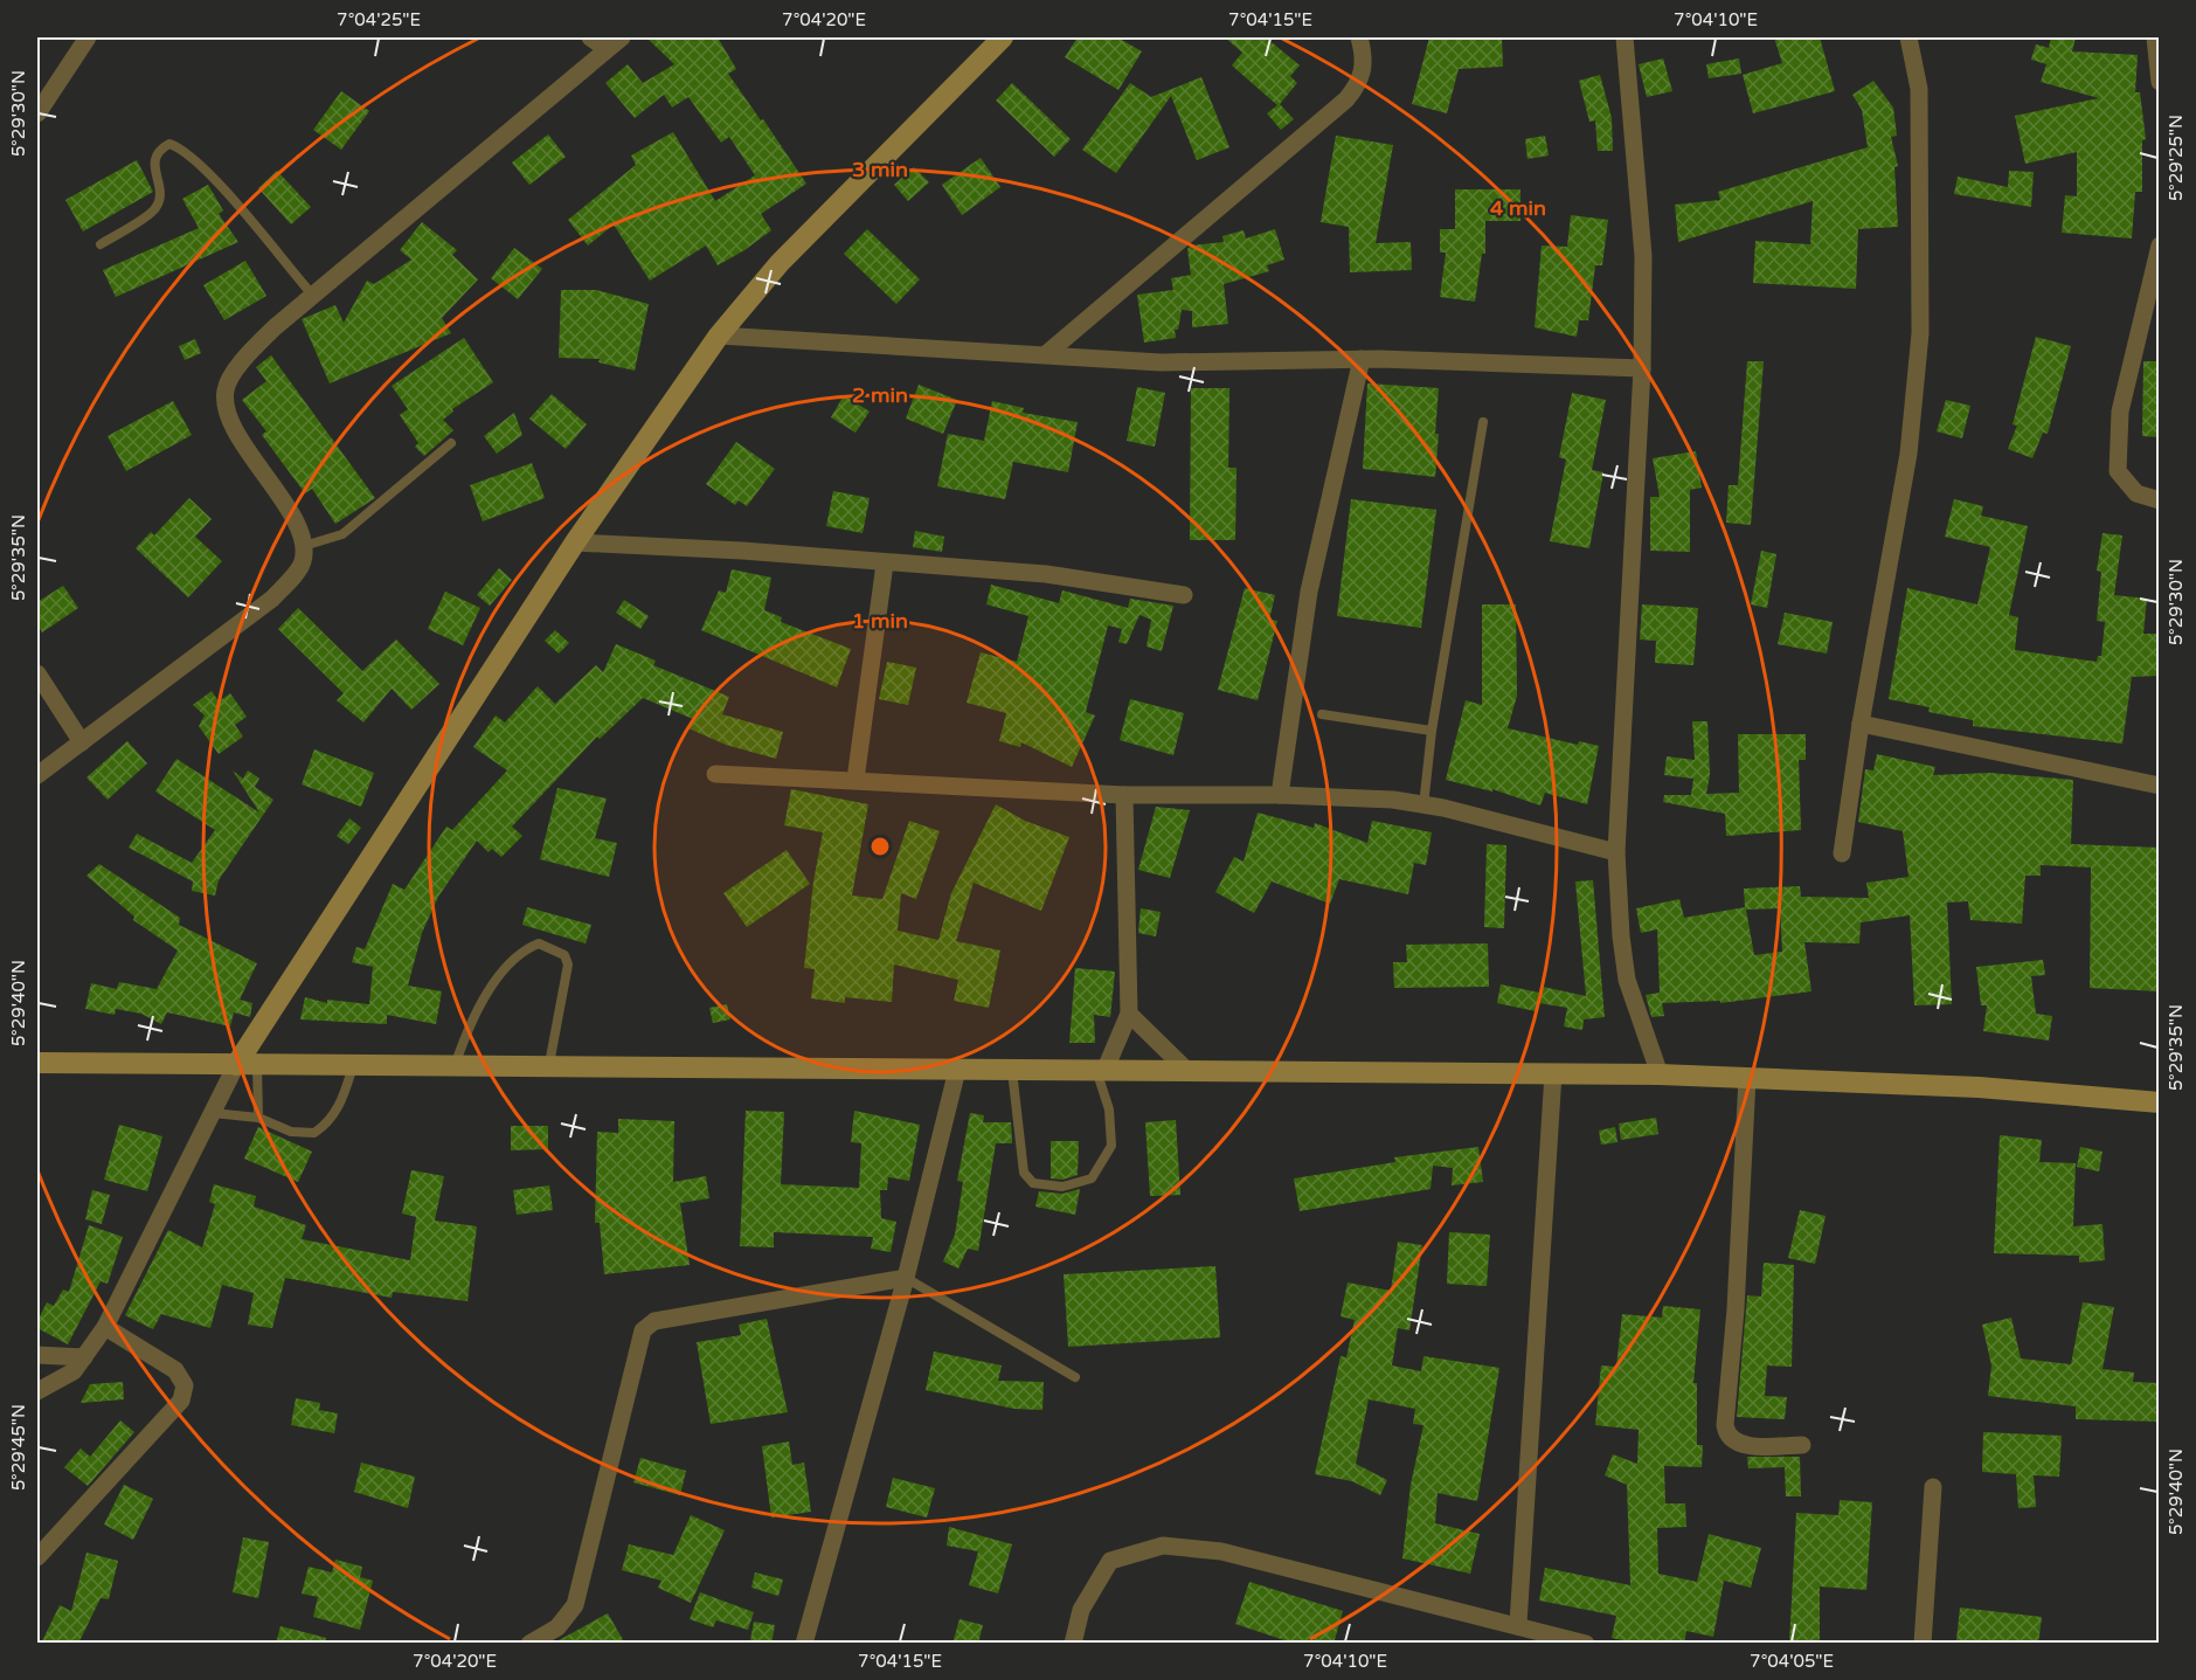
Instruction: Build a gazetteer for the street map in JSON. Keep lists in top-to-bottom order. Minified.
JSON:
{"coordinates":["7°04'25\"E","7°04'20\"E","7°04'15\"E","7°04'10\"E","5°29'30\"N","5°29'25\"N","5°29'35\"N","5°29'40\"N","5°29'45\"N","7°04'05\"E"],"rings":["3 min","4 min","2 min","1 min"]}
